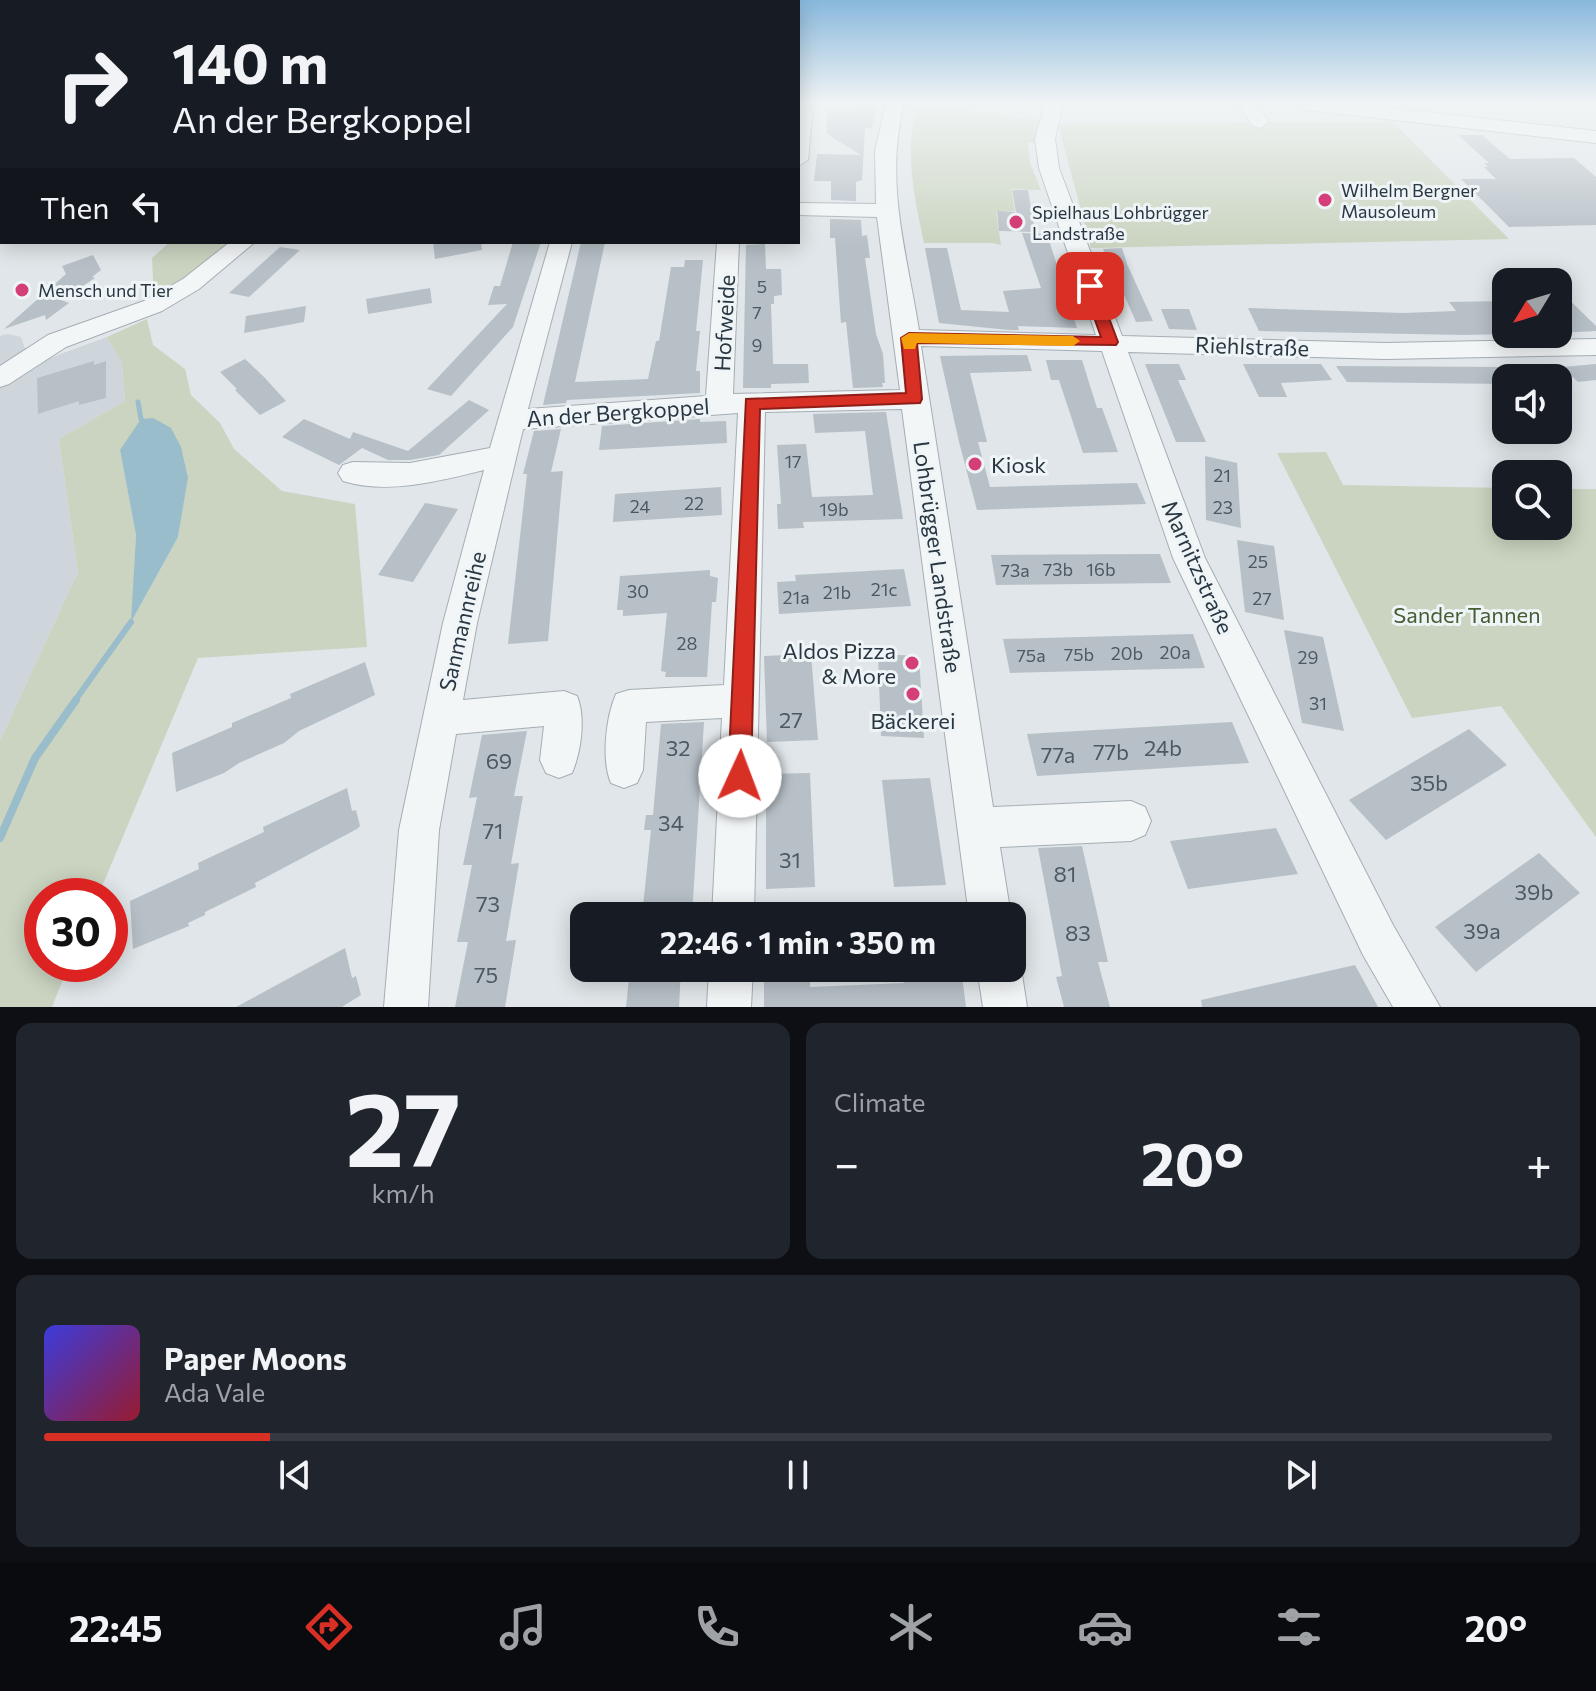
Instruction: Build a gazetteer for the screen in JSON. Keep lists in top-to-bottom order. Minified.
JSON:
{"streets":{"street":["Hofweide","Riehlstraße","An der Bergkoppel","Lohbrügger Landstraße","Marnitzstraße","Sanmannreihe"]},"crossings":[["Hofweide","An der Bergkoppel"],["Riehlstraße","Lohbrügger Landstraße"],["Riehlstraße","Marnitzstraße"],["An der Bergkoppel","Lohbrügger Landstraße"],["An der Bergkoppel","Sanmannreihe"]],"parks":["Sander Tannen"],"places":["Wilhelm Bergner Mausoleum","Spielhaus Lohbrügger Landstraße","Mensch und Tier","Kiosk","Aldos Pizza & More","Bäckerei"],"house_numbers":["5","7","9","17","21","22","24","23","19b","25","73b","16b","73a","21c","30","21b","21a","27","28","20a","20b","75b","75a","29","31","27","32","24b","77b","77a","69","35b","34","71","31","81","39b","73","39a","83","75"],"north":"bottom left","page":{"turn":["140 m","An der Bergkoppel"],"then":"Then","limit":"30","trip":"22:46 · 1 min · 350 m","tile":[["27","km/h"],"Climate"],"heat":["−","20°","+"],"song":["Paper Moons","Ada Vale"],"tabs":["22:45","20°"]}}
